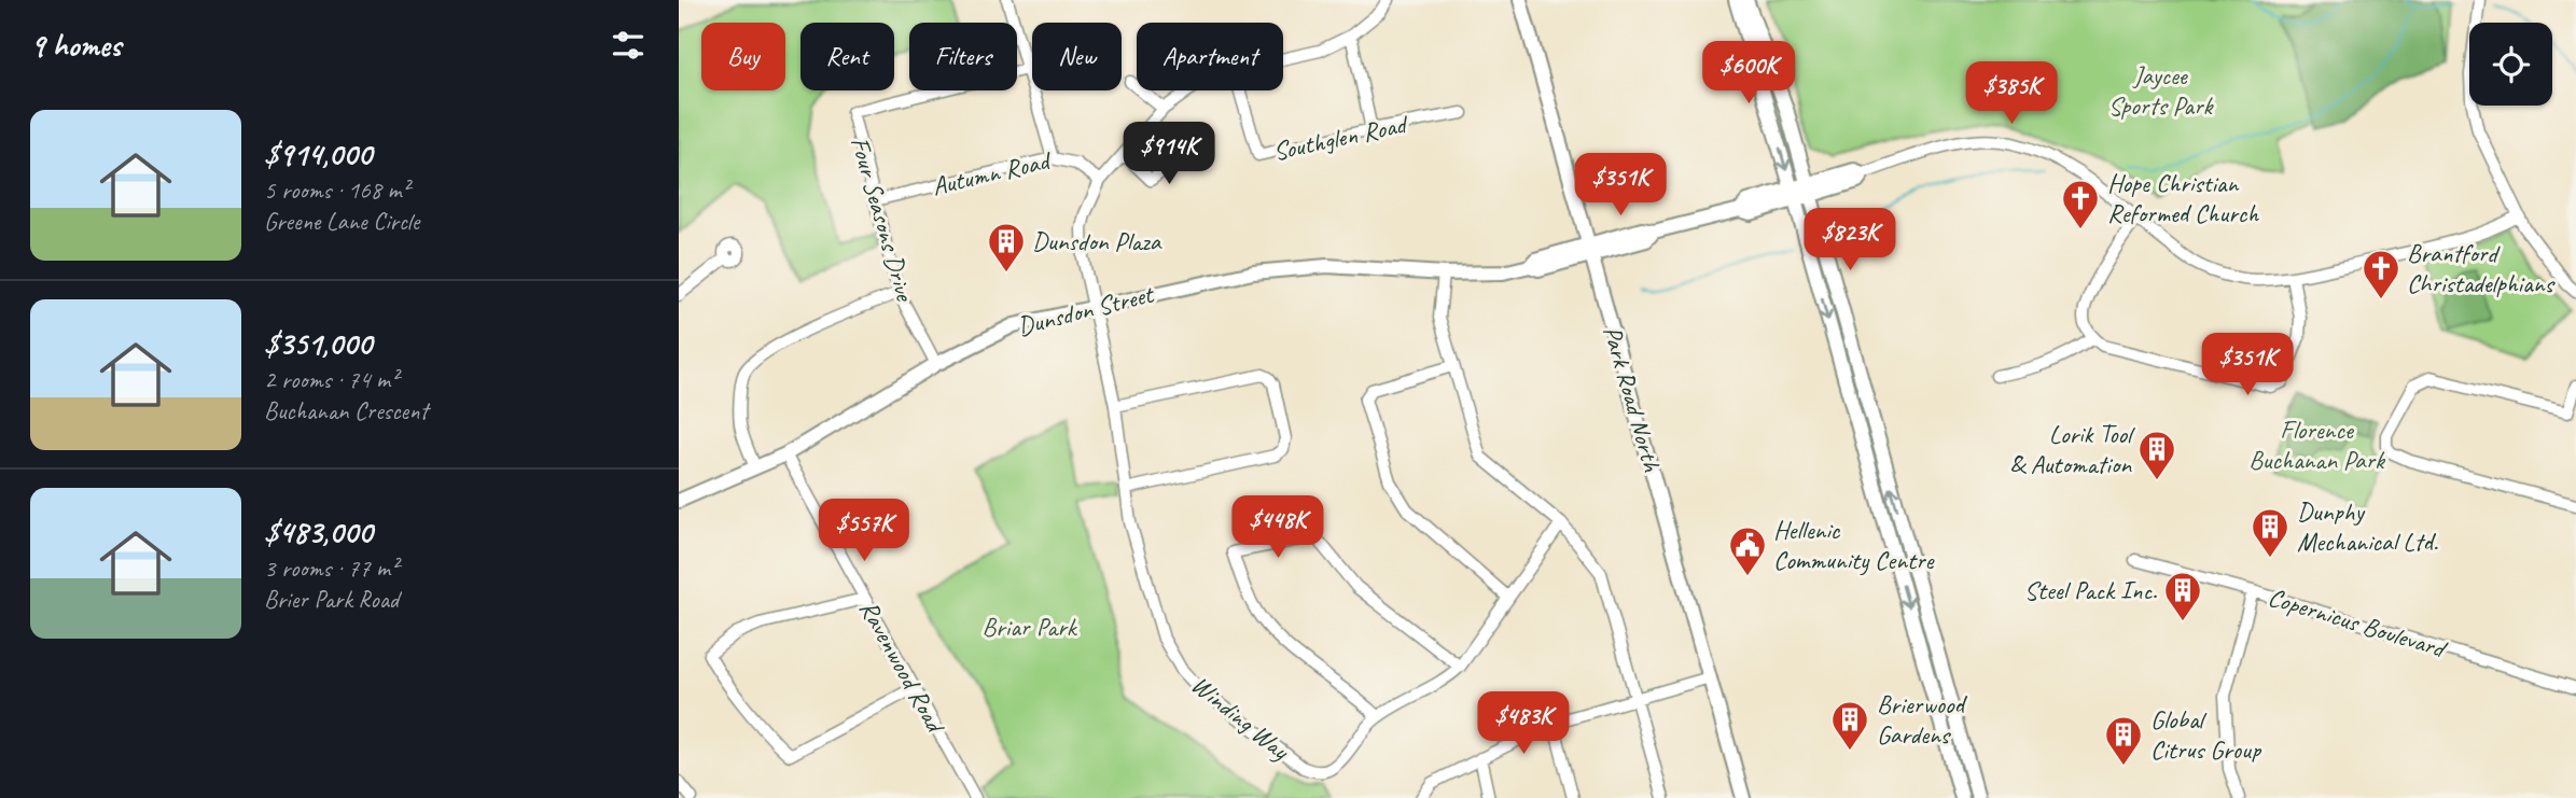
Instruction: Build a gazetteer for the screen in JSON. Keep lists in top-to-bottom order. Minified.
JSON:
{"streets":{"main road":["Dunsdon Street","Park Road North"],"street":["Southglen Road","Autumn Road","Four Seasons Drive","Copernicus Boulevard","Ravenwood Road","Winding Way"]},"crossings":[["Autumn Road","Four Seasons Drive"],["Autumn Road","Winding Way"],["Four Seasons Drive","Dunsdon Street"],["Dunsdon Street","Park Road North"],["Dunsdon Street","Ravenwood Road"],["Dunsdon Street","Winding Way"]],"parks":["Jaycee Sports Park","Florence Buchanan Park","Briar Park"],"places":{"church":["Hope Christian Reformed Church","Brantford Christadelphians"],"building":["Dunsdon Plaza","Lorik Tool & Automation","Dunphy Mechanical Ltd.","Steel Pack Inc.","Brierwood Gardens","Global Citrus Group"],"public building":["Hellenic Community Centre"]},"page":{"heading":"9 homes","chip":["Buy","Rent","Filters","New","Apartment"],"price":["$600K","$385K","$914K","$351K","$823K","$351K","$448K","$557K","$483K"],"list":[{"name":"$914,000","note":"5 rooms · 168 m² · Greene Lane Circle"},{"name":"$351,000","note":"2 rooms · 74 m² · Buchanan Crescent"},{"name":"$483,000","note":"3 rooms · 77 m² · Brier Park Road"}]}}
